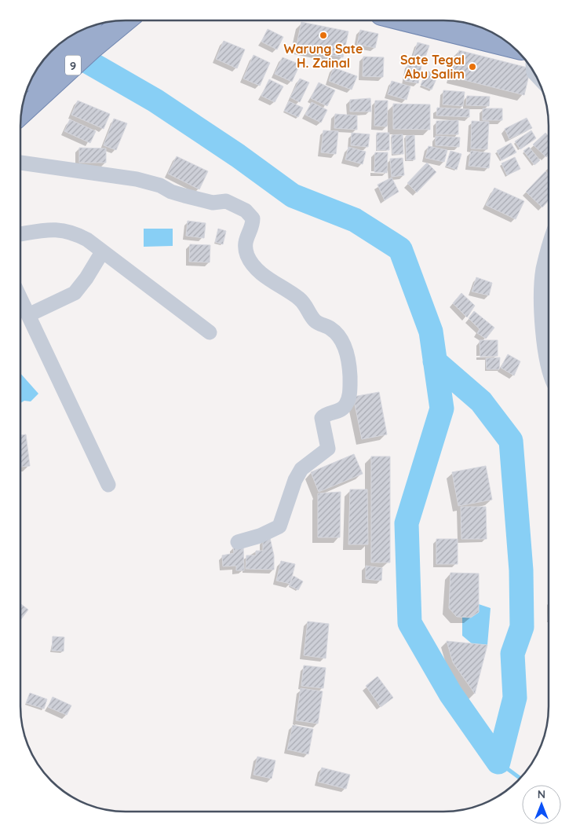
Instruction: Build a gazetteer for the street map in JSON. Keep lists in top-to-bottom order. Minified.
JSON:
{"streets":{"highway":["9"]},"places":["Warung Sate H. Zainal","Sate Tegal Abu Salim"],"north":"top"}
